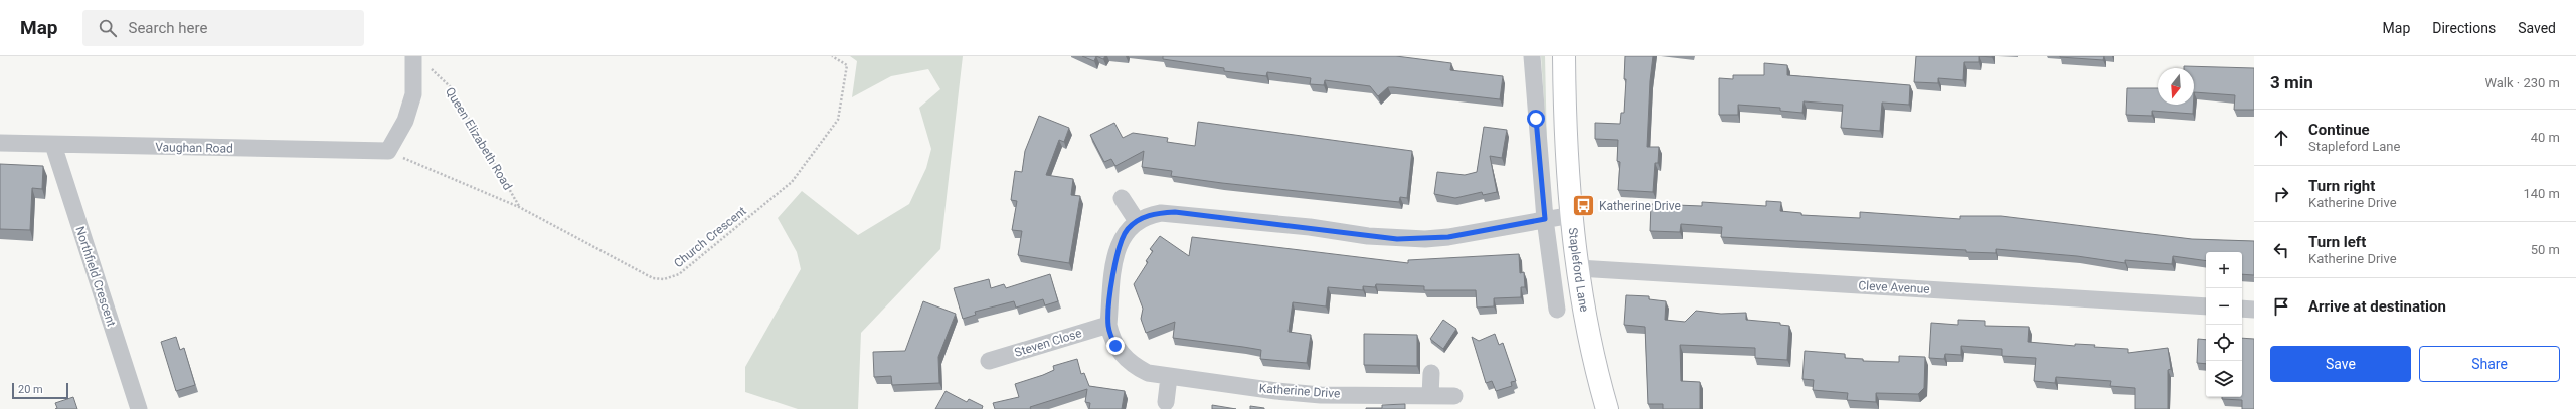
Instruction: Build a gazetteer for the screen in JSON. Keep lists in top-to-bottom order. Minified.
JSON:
{"streets":{"main road":["Stapleford Lane"],"street":["Vaughan Road","Northfield Crescent","Cleve Avenue","Steven Close","Katherine Drive"],"path":["Queen Elizabeth Road","Church Crescent"]},"crossings":[["Queen Elizabeth Road","Church Crescent"],["Vaughan Road","Church Crescent"],["Vaughan Road","Northfield Crescent"],["Stapleford Lane","Cleve Avenue"],["Stapleford Lane","Katherine Drive"],["Steven Close","Katherine Drive"]],"places":{"bus stop":["Katherine Drive"]},"scale_bar":"20 m","north":"bottom","page":{"header":"Map","search":"Search here","nav":["Map","Directions","Saved"],"heading":["3 min","Walk · 230 m"],"list":[["Continue","Stapleford Lane","40 m"],["Turn right","Katherine Drive","140 m"],["Turn left","Katherine Drive","50 m"],"Arrive at destination"],"map_buttons":["+","−"],"buttons":["Save","Share"],"scale":"20 m"}}
